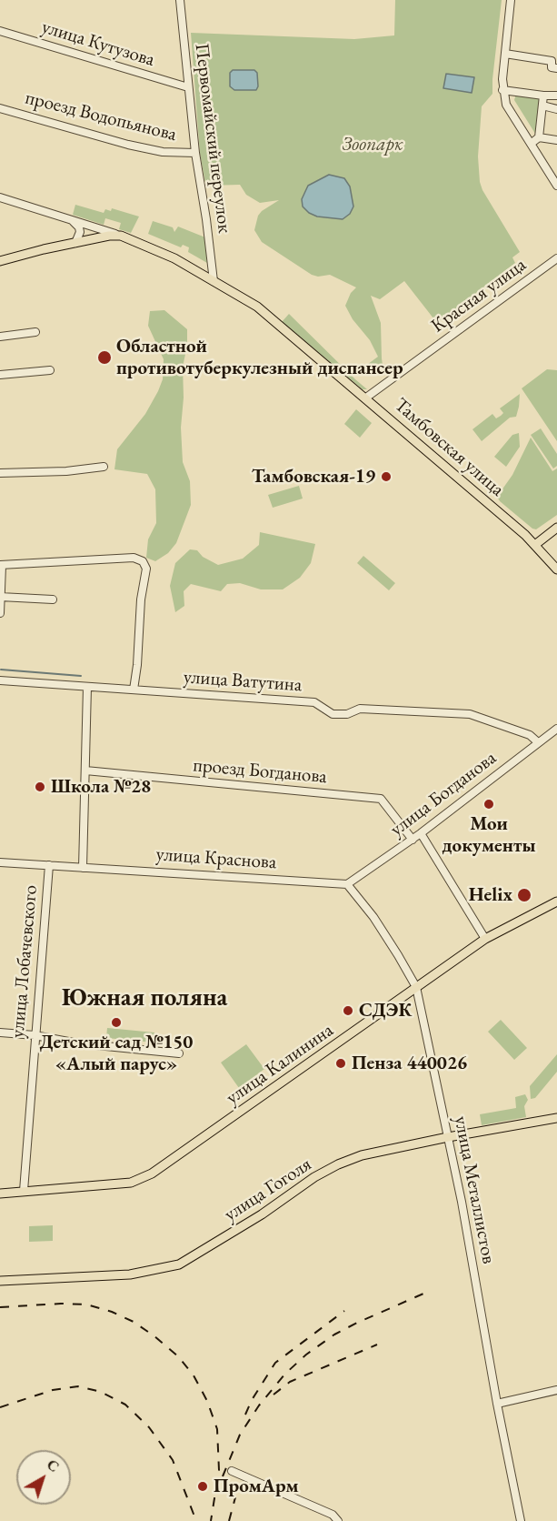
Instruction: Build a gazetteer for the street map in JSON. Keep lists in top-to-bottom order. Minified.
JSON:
{"streets":{"main road":["Тамбовская улица","улица Калинина","улица Гоголя"],"street":["улица Кутузова","проезд Водопьянова","Первомайский переулок","Красная улица","улица Ватутина","проезд Богданова","улица Богданова","улица Краснова","улица Лобачевского","улица Металлистов"]},"crossings":[["улица Кутузова","Первомайский переулок"],["проезд Водопьянова","Первомайский переулок"],["Первомайский переулок","Тамбовская улица"],["Красная улица","Тамбовская улица"],["улица Ватутина","улица Богданова"],["проезд Богданова","улица Богданова"],["улица Богданова","улица Краснова"],["улица Богданова","улица Металлистов"],["улица Краснова","улица Лобачевского"],["улица Краснова","улица Металлистов"],["улица Лобачевского","улица Калинина"],["улица Калинина","улица Металлистов"],["улица Гоголя","улица Металлистов"]],"districts":["Южная поляна"],"parks":["Зоопарк"],"places":["Областной противотуберкулезный диспансер","Тамбовская-19","Школа №28","Мои документы","Helix","СДЭК","Детский сад №150 «Алый парус»","Пенза 440026","ПромАрм"],"north":"top right"}
